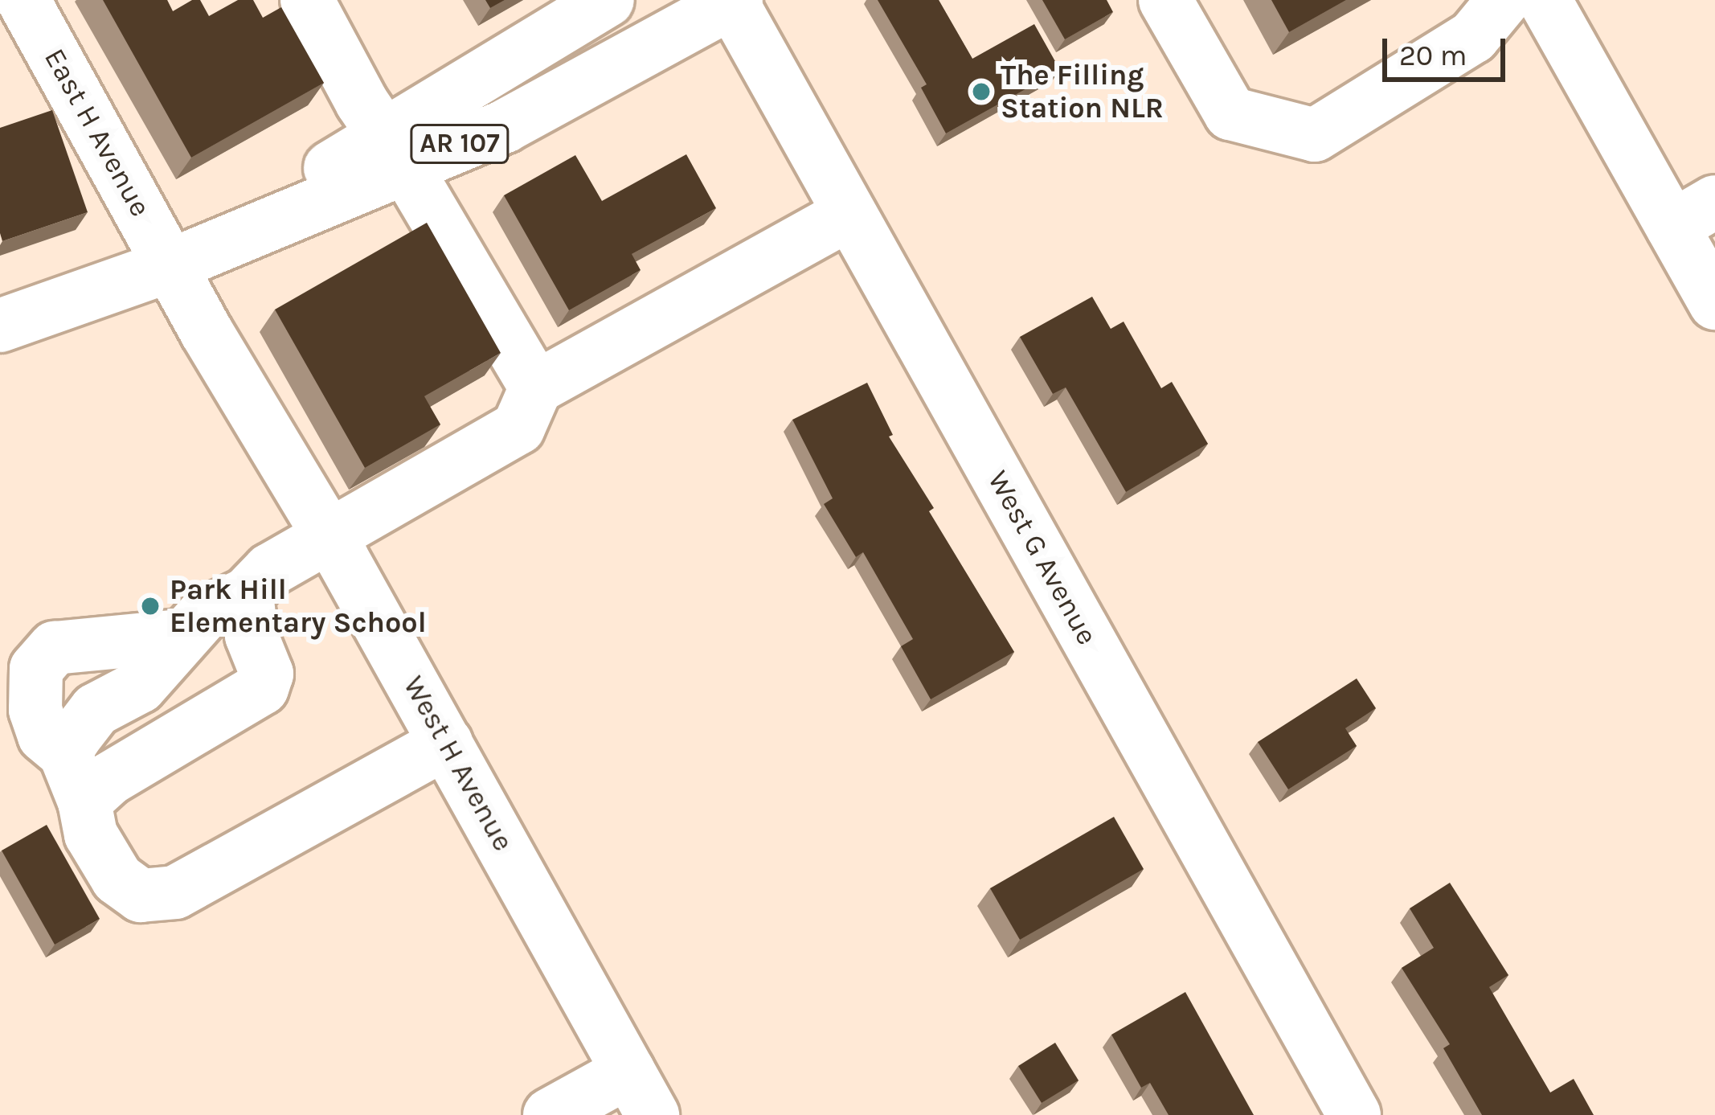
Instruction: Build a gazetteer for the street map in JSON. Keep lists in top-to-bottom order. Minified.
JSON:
{"streets":{"street":["East H Avenue","AR 107","West G Avenue","West H Avenue"]},"crossings":[["East H Avenue","AR 107"],["East H Avenue","West H Avenue"],["AR 107","West G Avenue"],["AR 107","West H Avenue"]],"places":["The Filling Station NLR","Park Hill Elementary School"],"scale_bar":"20 m"}
